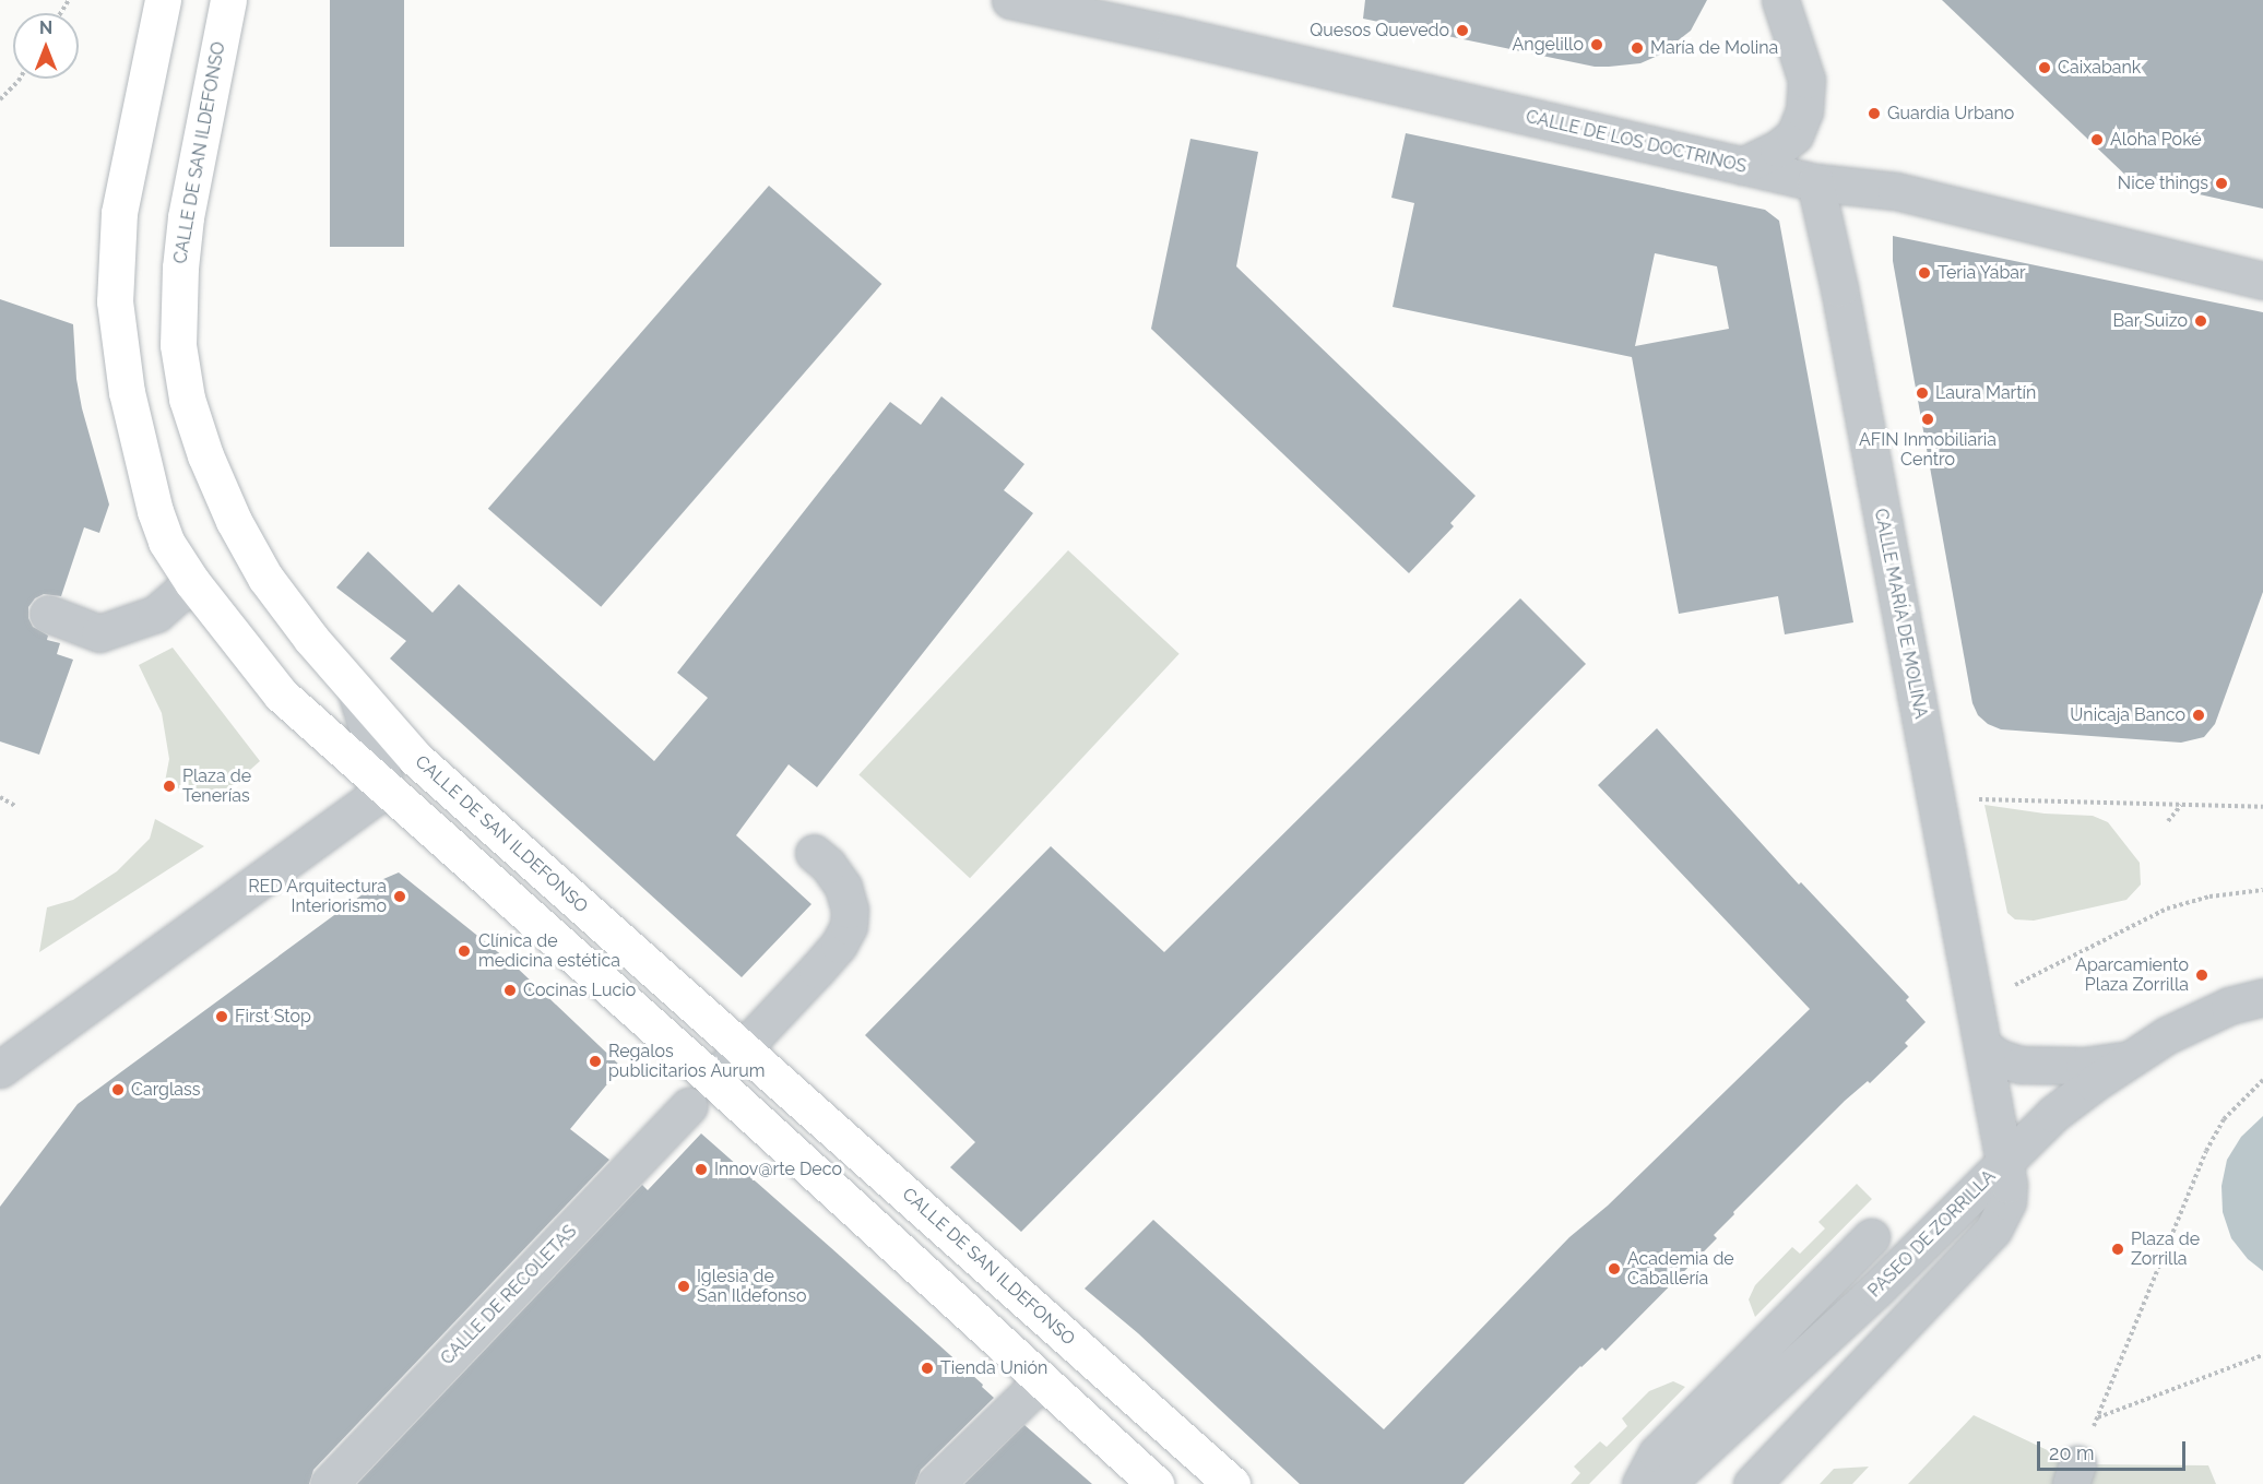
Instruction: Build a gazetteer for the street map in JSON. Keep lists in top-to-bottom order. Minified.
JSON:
{"streets":{"main road":["CALLE DE SAN ILDEFONSO"],"street":["CALLE DE LOS DOCTRINOS","CALLE MARÍA DE MOLINA","PASEO DE ZORRILLA","CALLE DE RECOLETAS"]},"crossings":[["CALLE DE LOS DOCTRINOS","CALLE MARÍA DE MOLINA"],["CALLE MARÍA DE MOLINA","PASEO DE ZORRILLA"]],"places":["Quesos Quevedo","Angelillo","María de Molina","Caixabank","Guardia Urbano","Aloha Poké","Nice things","Teria Yabar","Bar Suizo","Laura Martín","AFIN Inmobiliaria Centro","Unicaja Banco","Plaza de Tenerías","RED Arquitectura Interiorismo","Clínica de medicina estética","Aparcamiento Plaza Zorrilla","Cocinas Lucio","First Stop","Regalos publicitarios Aurum","Carglass","Innov@rte Deco","Plaza de Zorrilla","Academia de Caballería","Iglesia de San Ildefonso","Tienda Unión"],"scale_bar":"20 m","north":"top"}
